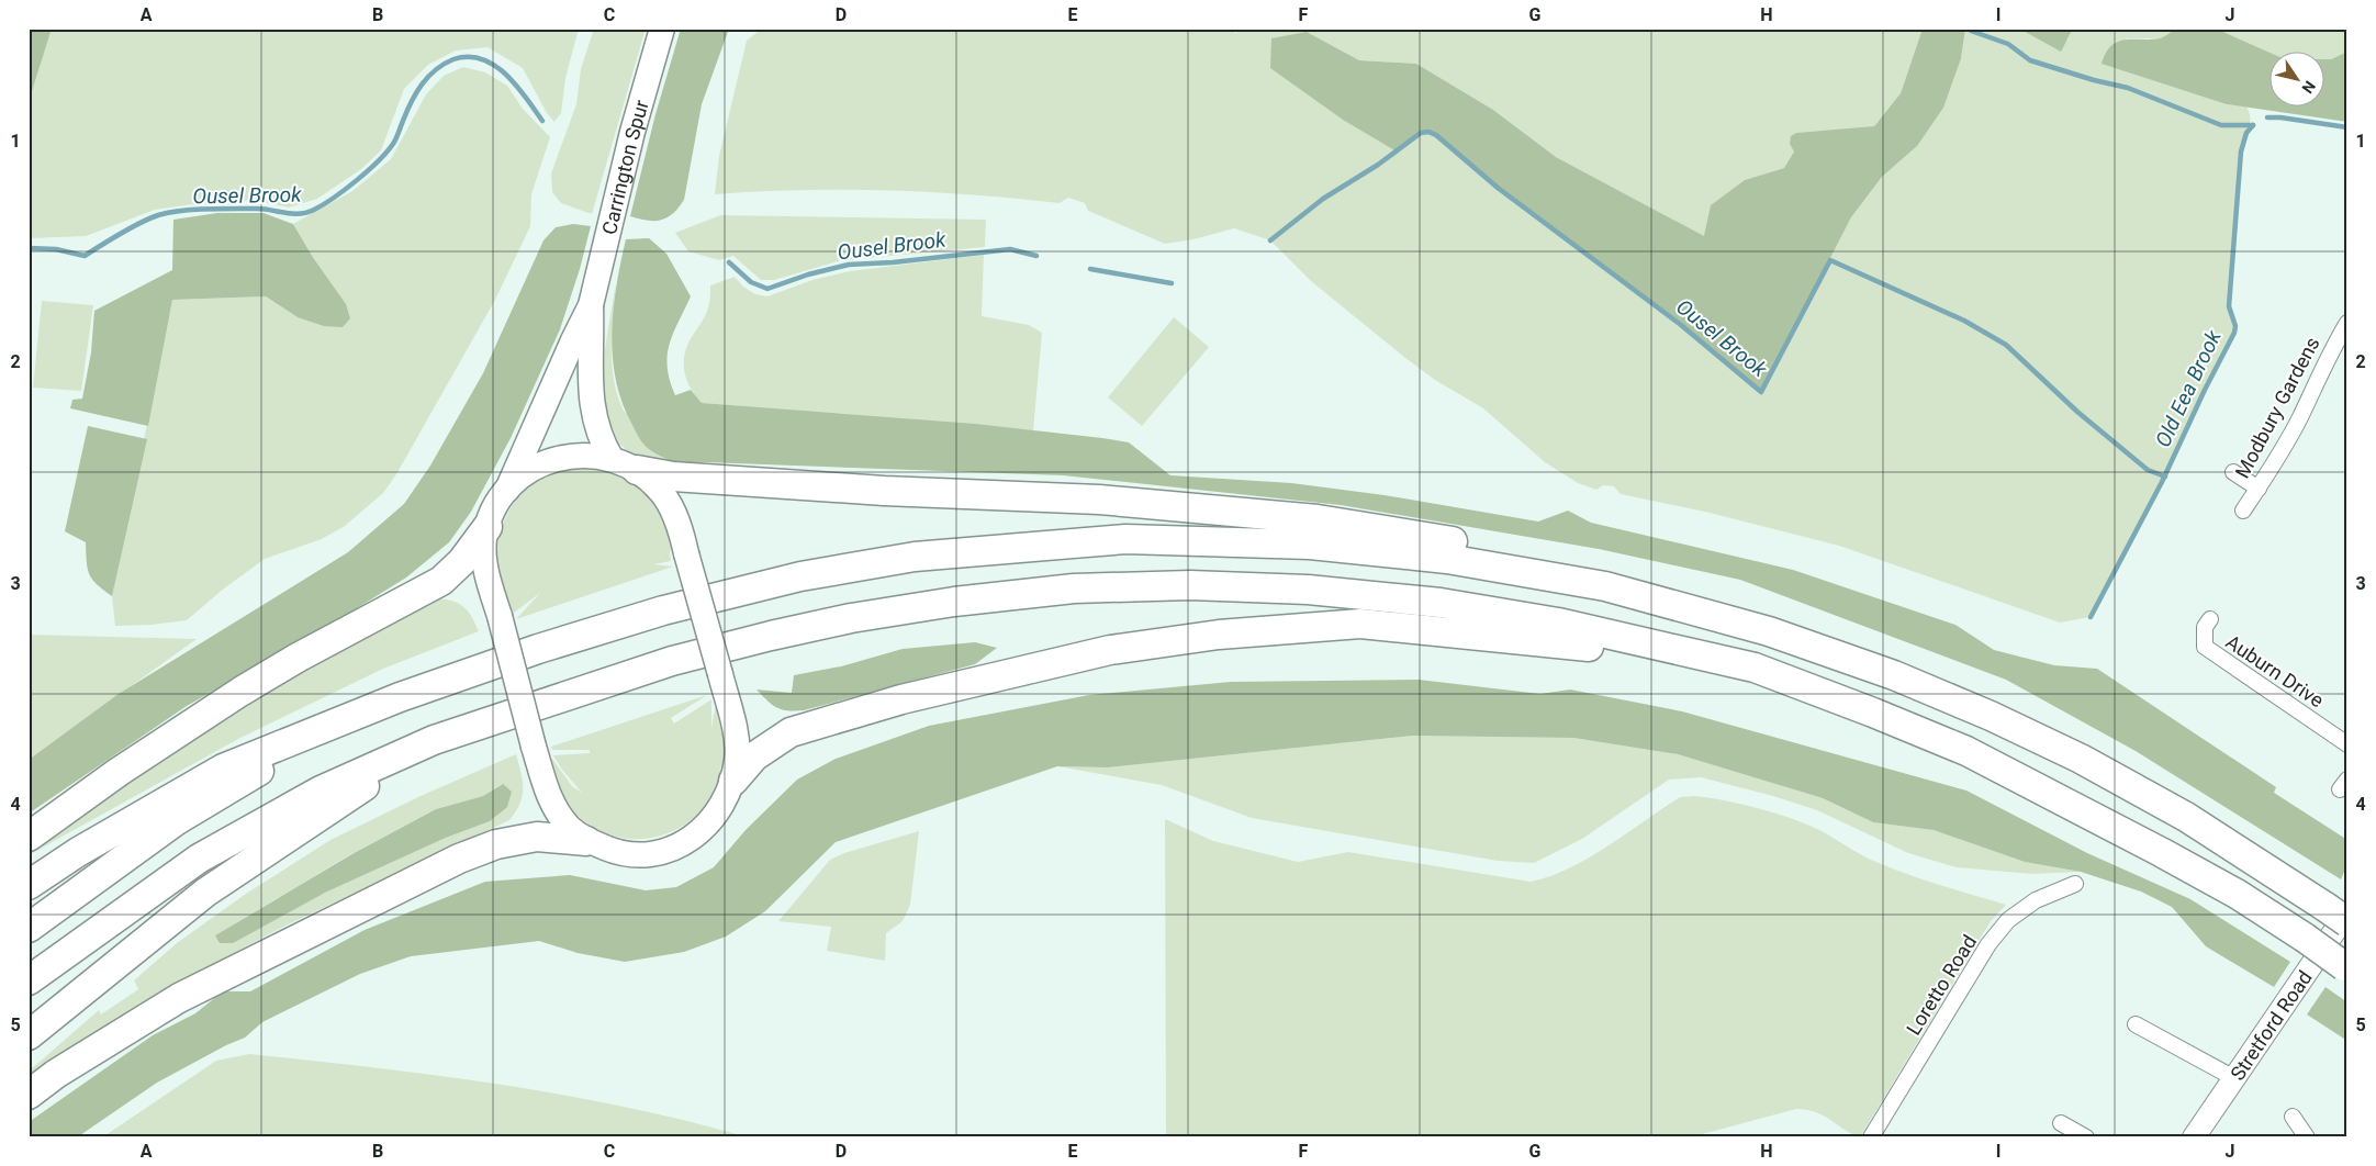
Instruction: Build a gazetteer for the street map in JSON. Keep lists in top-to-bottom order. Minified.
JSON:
{"streets":{"main road":["Carrington Spur","Stretford Road"],"street":["Modbury Gardens","Auburn Drive","Loretto Road"]},"water":["Ousel Brook","Old Eea Brook"],"north":"bottom right","grid":{"columns":["A","B","C","D","E","F","G","H","I","J"],"rows":["1","2","3","4","5"]}}
